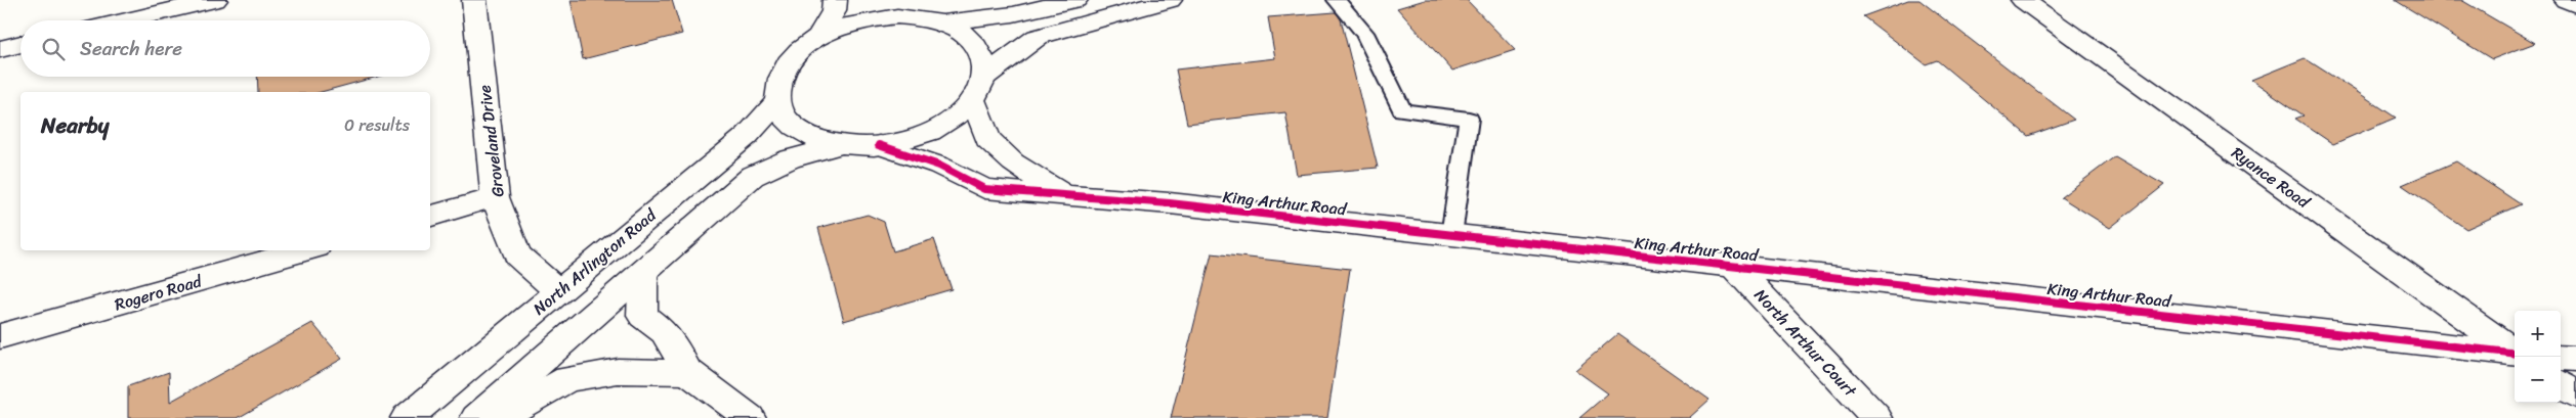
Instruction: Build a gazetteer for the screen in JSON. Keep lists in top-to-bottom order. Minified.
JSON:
{"streets":{"street":["Groveland Drive","Ryance Road","King Arthur Road","North Arlington Road","Rogero Road","North Arthur Court"]},"crossings":[["Groveland Drive","North Arlington Road"],["King Arthur Road","North Arlington Road"],["King Arthur Road","North Arthur Court"]],"page":{"search":"Search here","heading":["Nearby","0 results"],"map_buttons":["+","−"]}}
